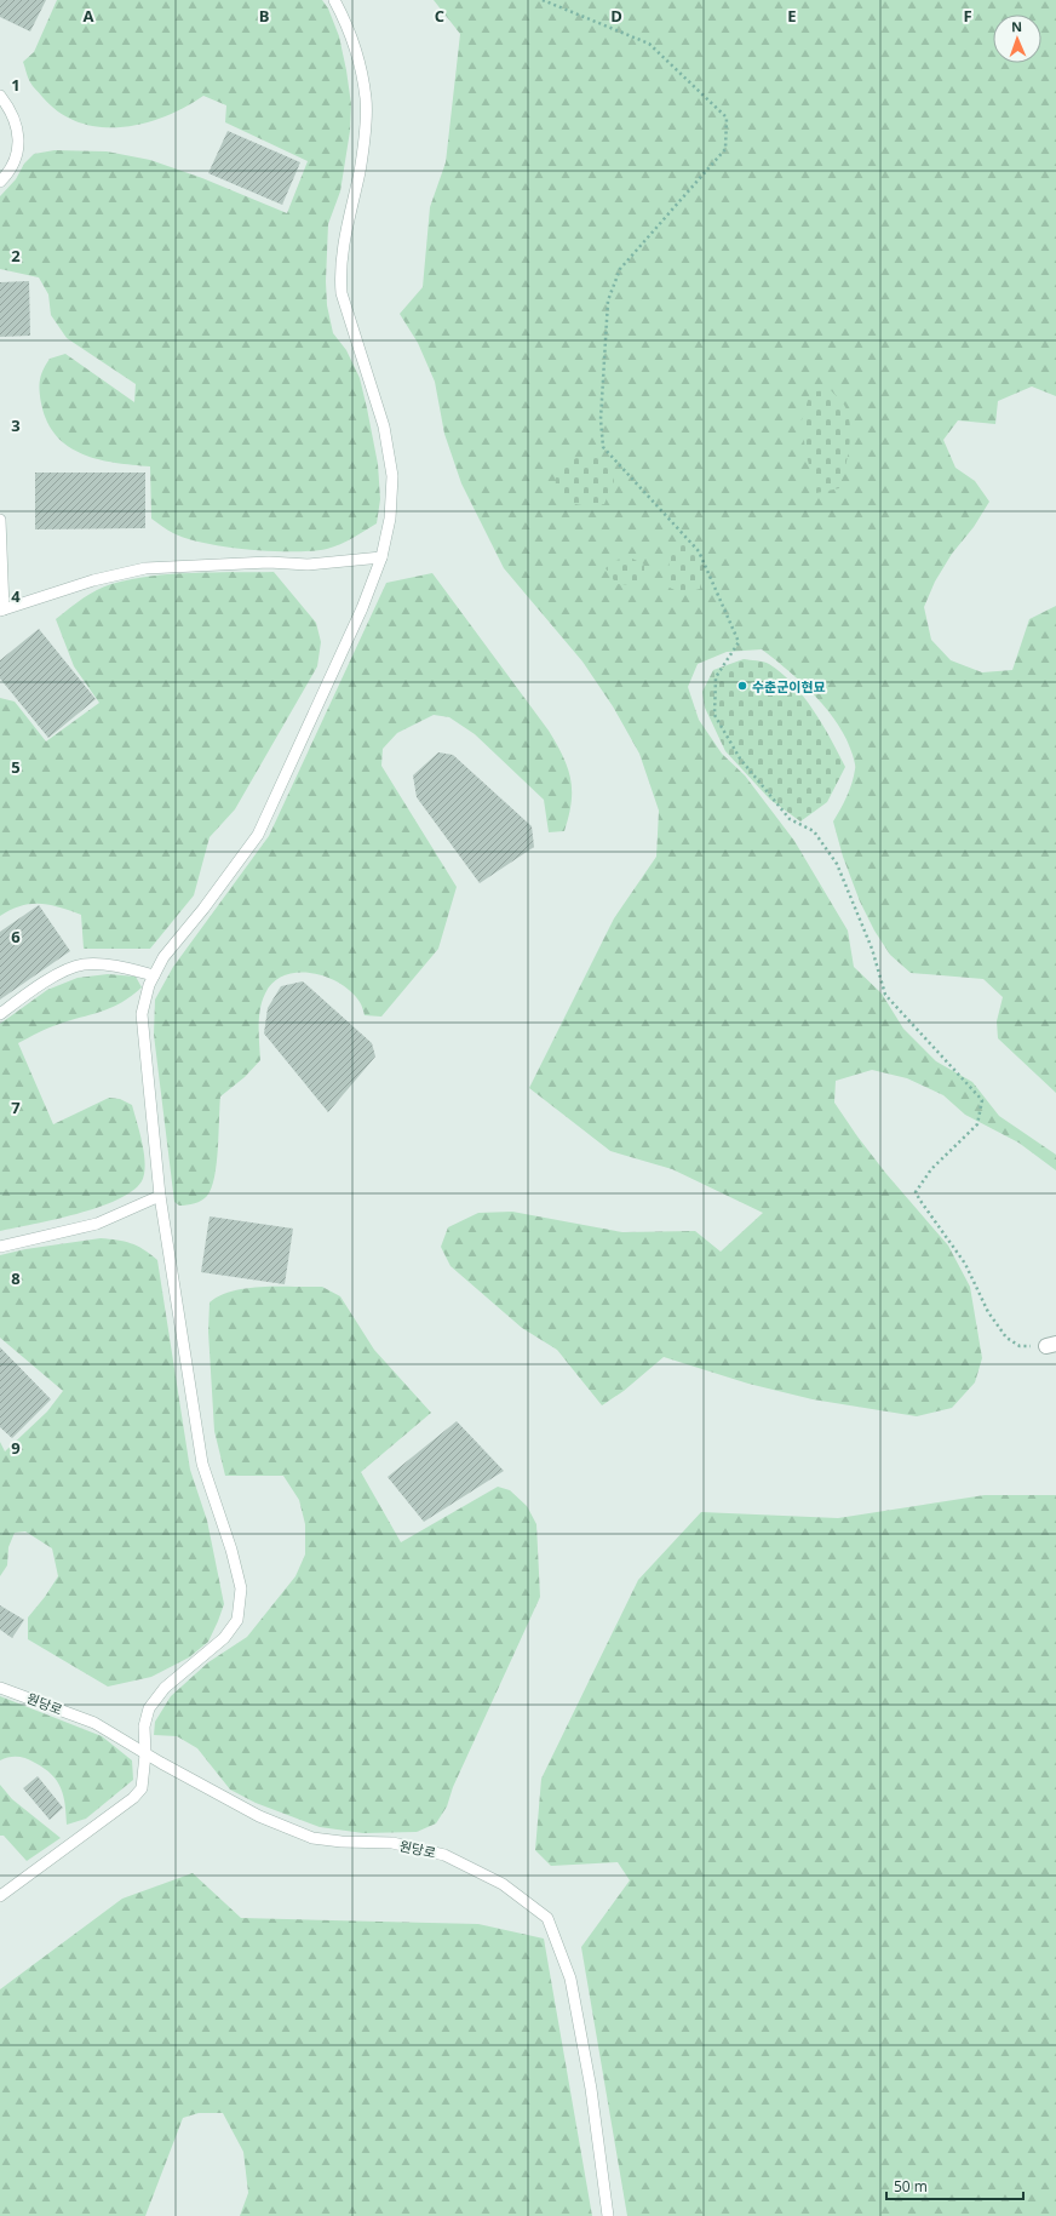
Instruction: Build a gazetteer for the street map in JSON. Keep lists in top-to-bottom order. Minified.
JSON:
{"streets":{"lane":["원당로"]},"places":["수춘군이현묘"],"scale_bar":"50 m","north":"top","grid":{"columns":["A","B","C","D","E","F"],"rows":["1","2","3","4","5","6","7","8","9"]}}
